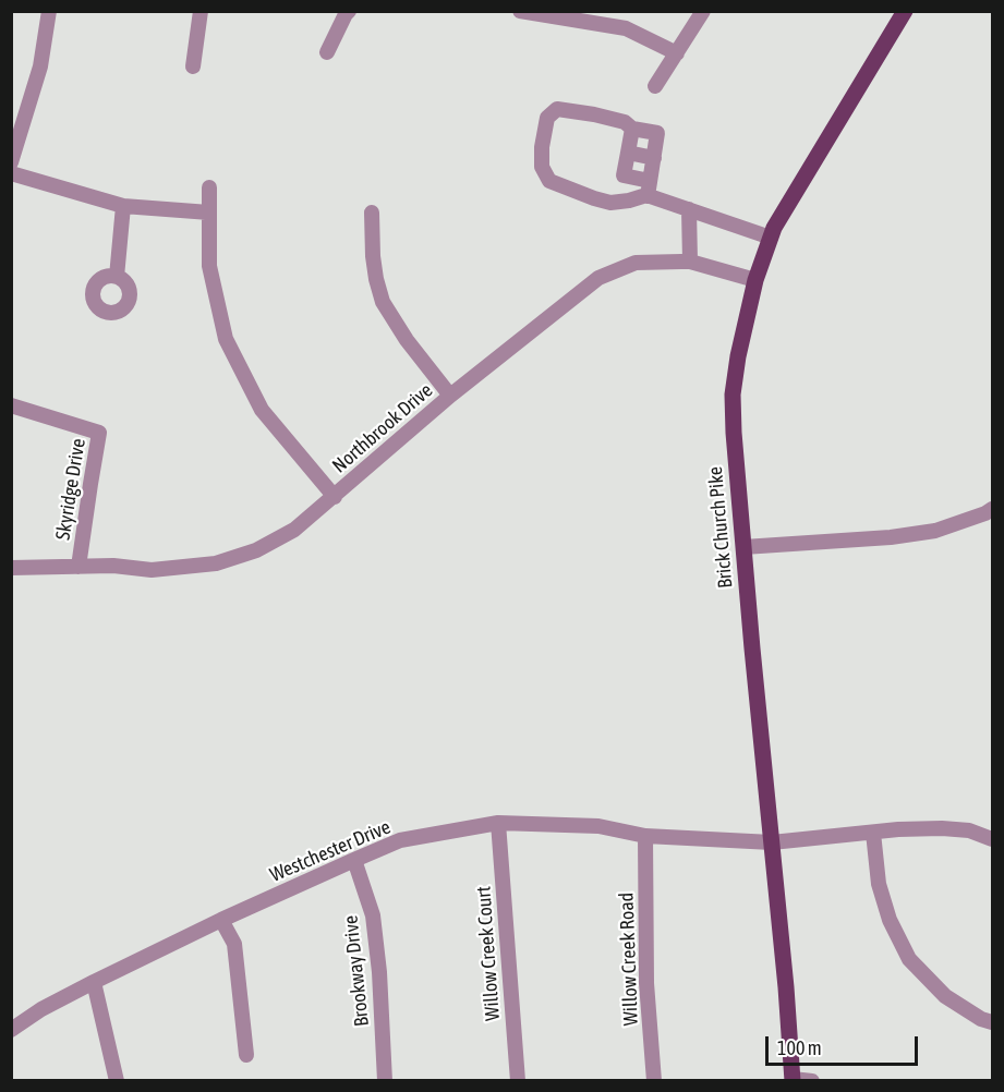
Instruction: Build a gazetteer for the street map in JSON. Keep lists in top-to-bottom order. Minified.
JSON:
{"streets":{"main road":["Brick Church Pike"],"street":["Northbrook Drive","Skyridge Drive","Westchester Drive","Willow Creek Court","Willow Creek Road","Brookway Drive"]},"crossings":[["Northbrook Drive","Skyridge Drive"],["Northbrook Drive","Brick Church Pike"],["Brick Church Pike","Westchester Drive"],["Westchester Drive","Willow Creek Court"],["Westchester Drive","Willow Creek Road"],["Westchester Drive","Brookway Drive"]],"scale_bar":"100 m"}
